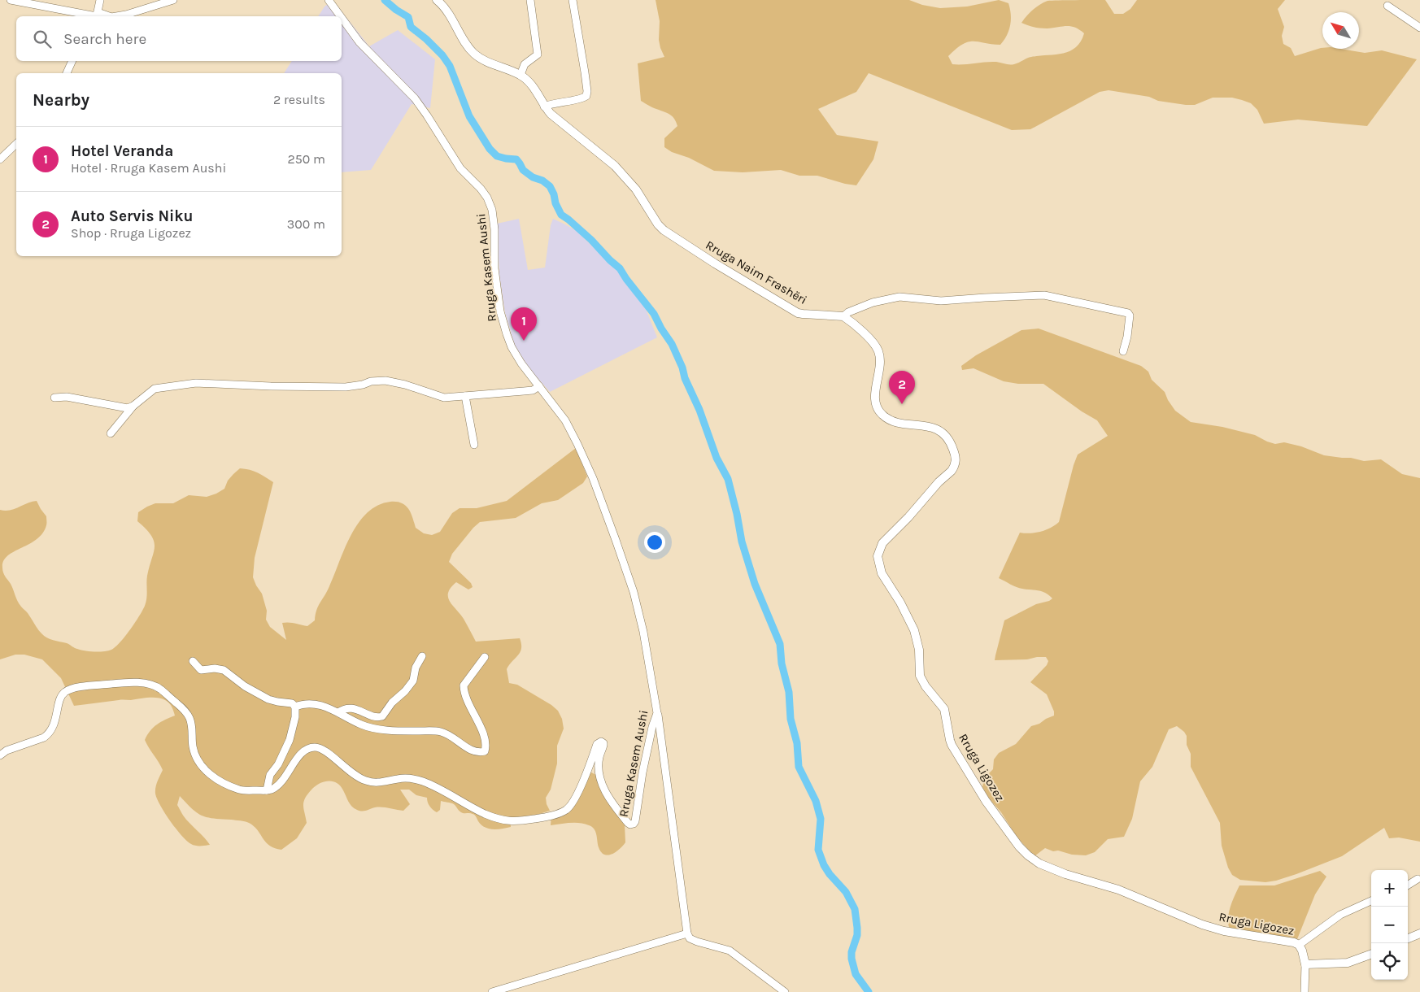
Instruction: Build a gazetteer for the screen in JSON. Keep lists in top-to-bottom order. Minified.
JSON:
{"streets":{"street":["Rruga Kasem Aushi","Rruga Naim Frashëri","Rruga Ligozez"]},"crossings":[["Rruga Naim Frashëri","Rruga Ligozez"]],"north":"top left","page":{"search":"Search here","heading":["Nearby","2 results"],"list":[{"mark":"1","name":"Hotel Veranda","note":"Hotel · Rruga Kasem Aushi","value":"250 m"},{"mark":"2","name":"Auto Servis Niku","note":"Shop · Rruga Ligozez","value":"300 m"}],"pins":["1","2"],"map_buttons":["+","−"]}}
